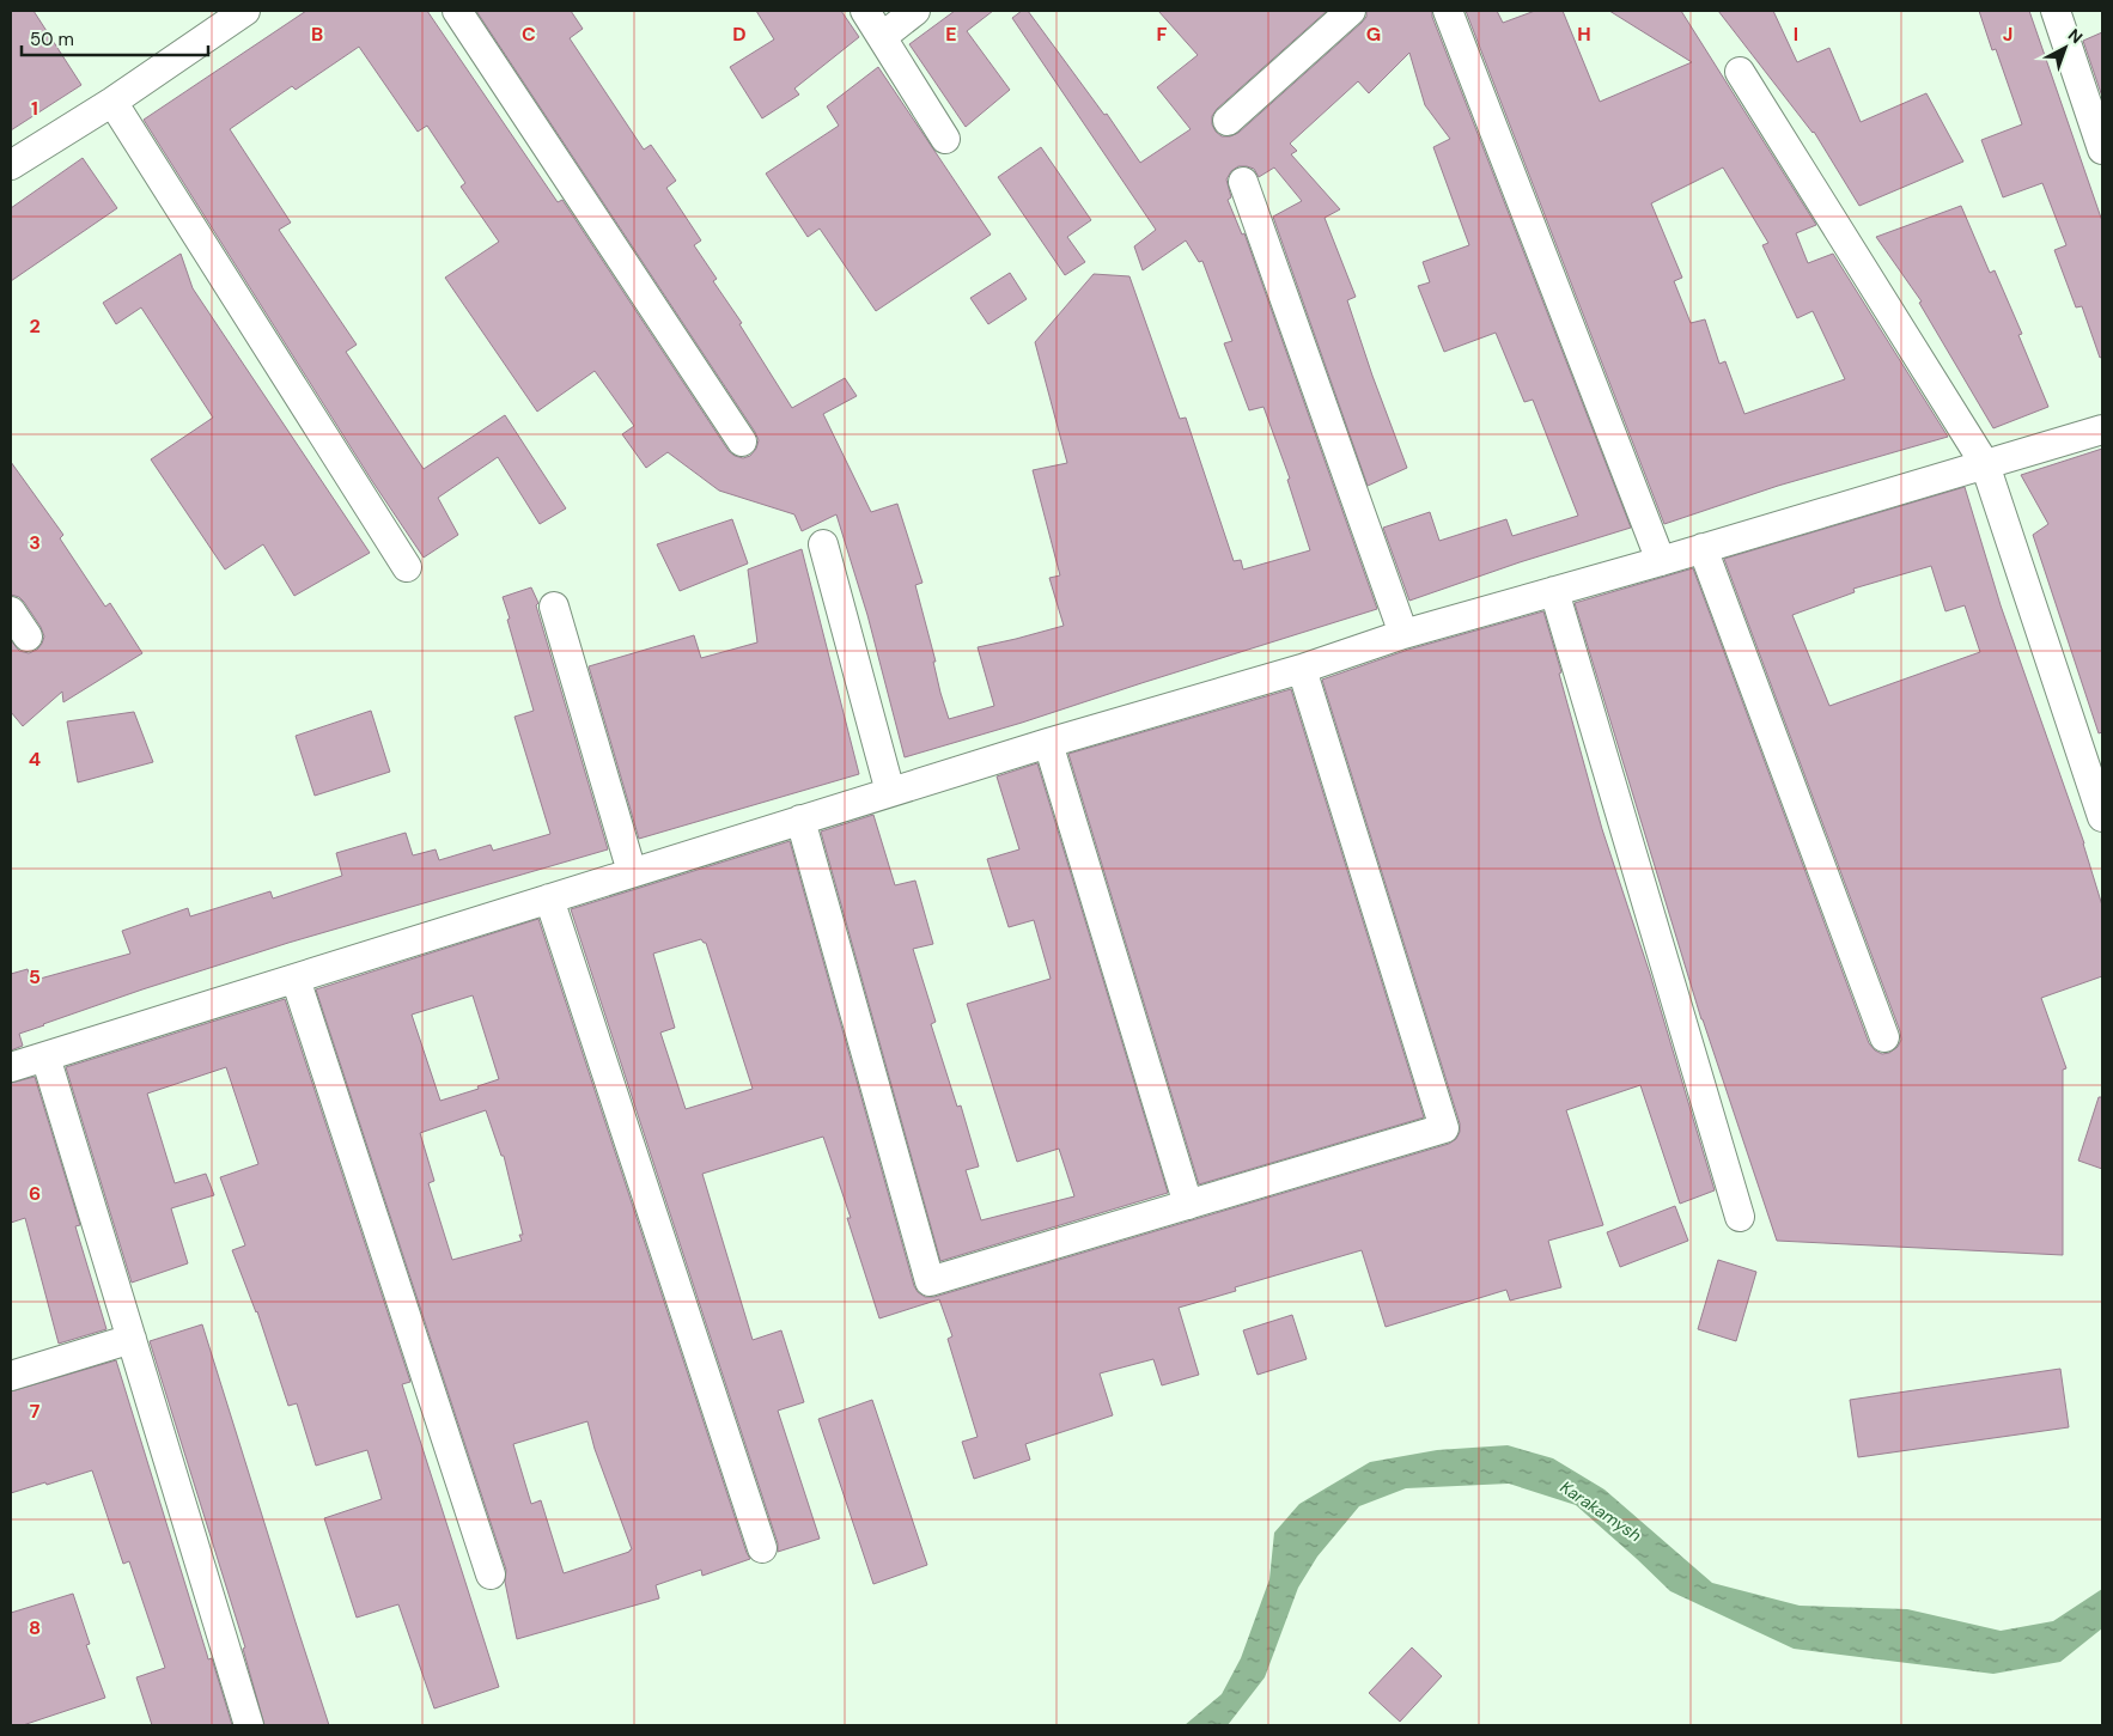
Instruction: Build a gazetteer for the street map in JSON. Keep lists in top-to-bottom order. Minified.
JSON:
{"water":["Karakamysh"],"scale_bar":"50 m","north":"top right","grid":{"columns":["B","C","D","E","F","G","H","I","J"],"rows":["1","2","3","4","5","6","7","8"]}}
